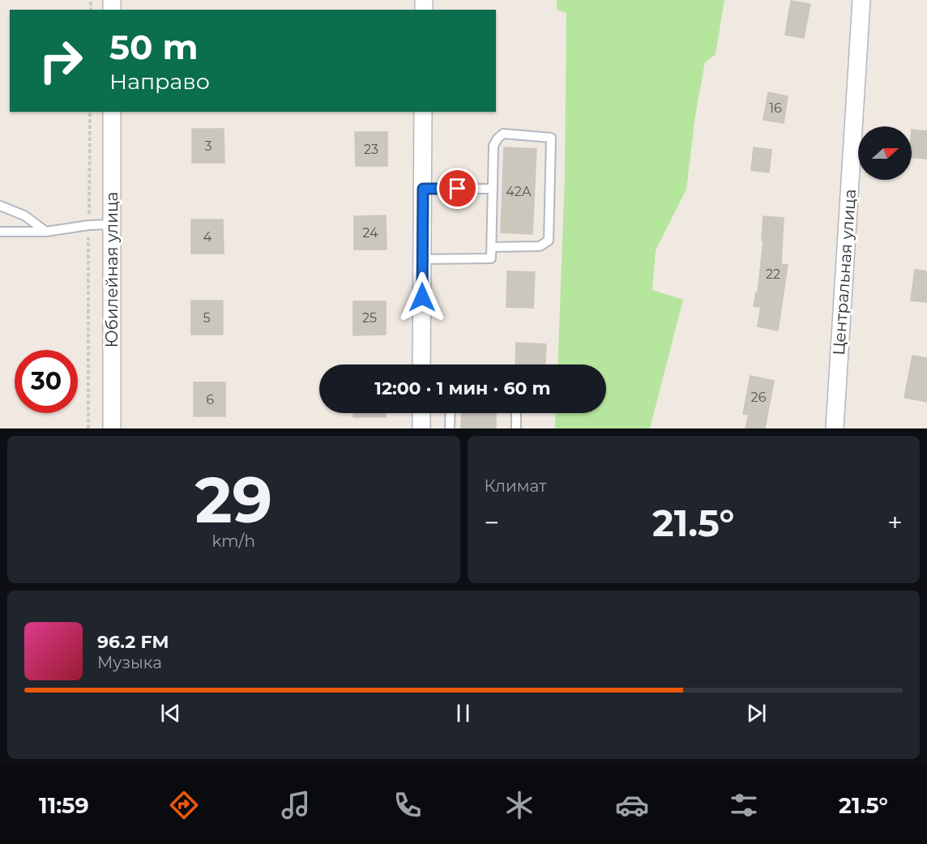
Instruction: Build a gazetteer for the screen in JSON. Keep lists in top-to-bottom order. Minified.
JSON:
{"streets":{"street":["Юбилейная улица","Центральная улица"]},"house_numbers":["16","3","23","42А","24","4","22","5","25","26","6"],"north":"right","page":{"turn":["50 m","Направо"],"limit":"30","trip":"12:00 · 1 мин · 60 m","tile":[["29","km/h"],"Климат"],"heat":["−","21.5°","+"],"song":["96.2 FM","Музыка"],"tabs":["11:59","21.5°"]}}
